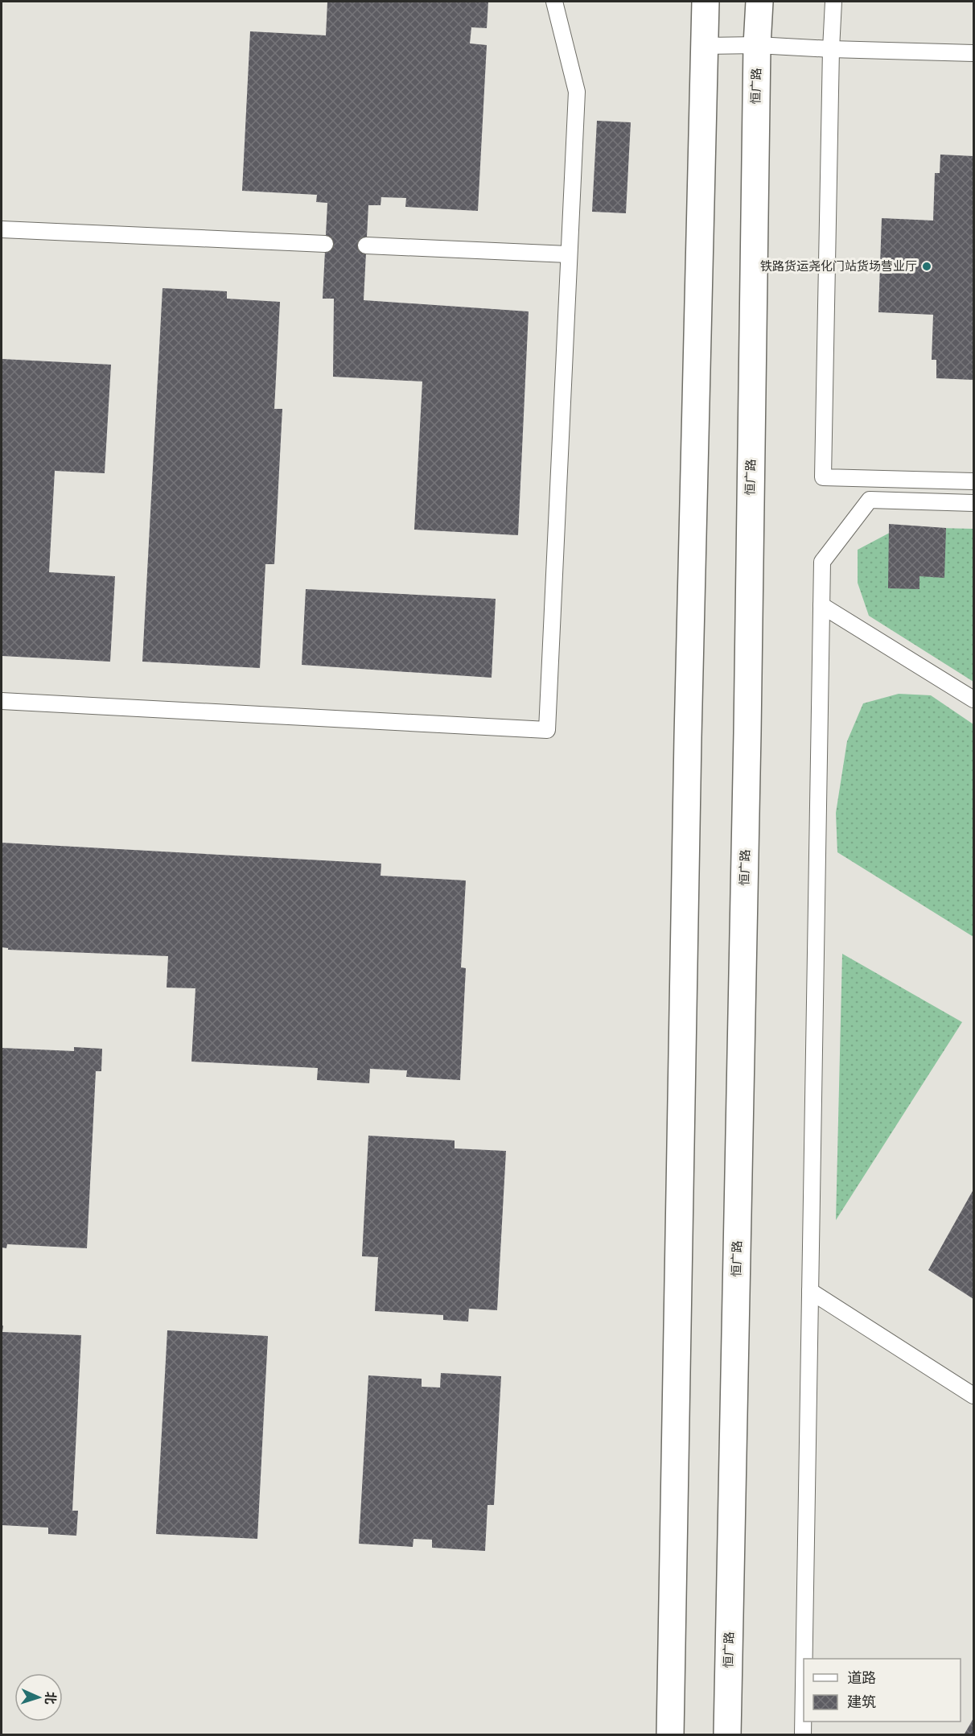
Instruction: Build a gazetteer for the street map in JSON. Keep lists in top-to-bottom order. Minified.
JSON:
{"streets":{"street":["恒广路"]},"places":["铁路货运尧化门站货场营业厅"],"legend":["道路","建筑"],"north":"right"}
